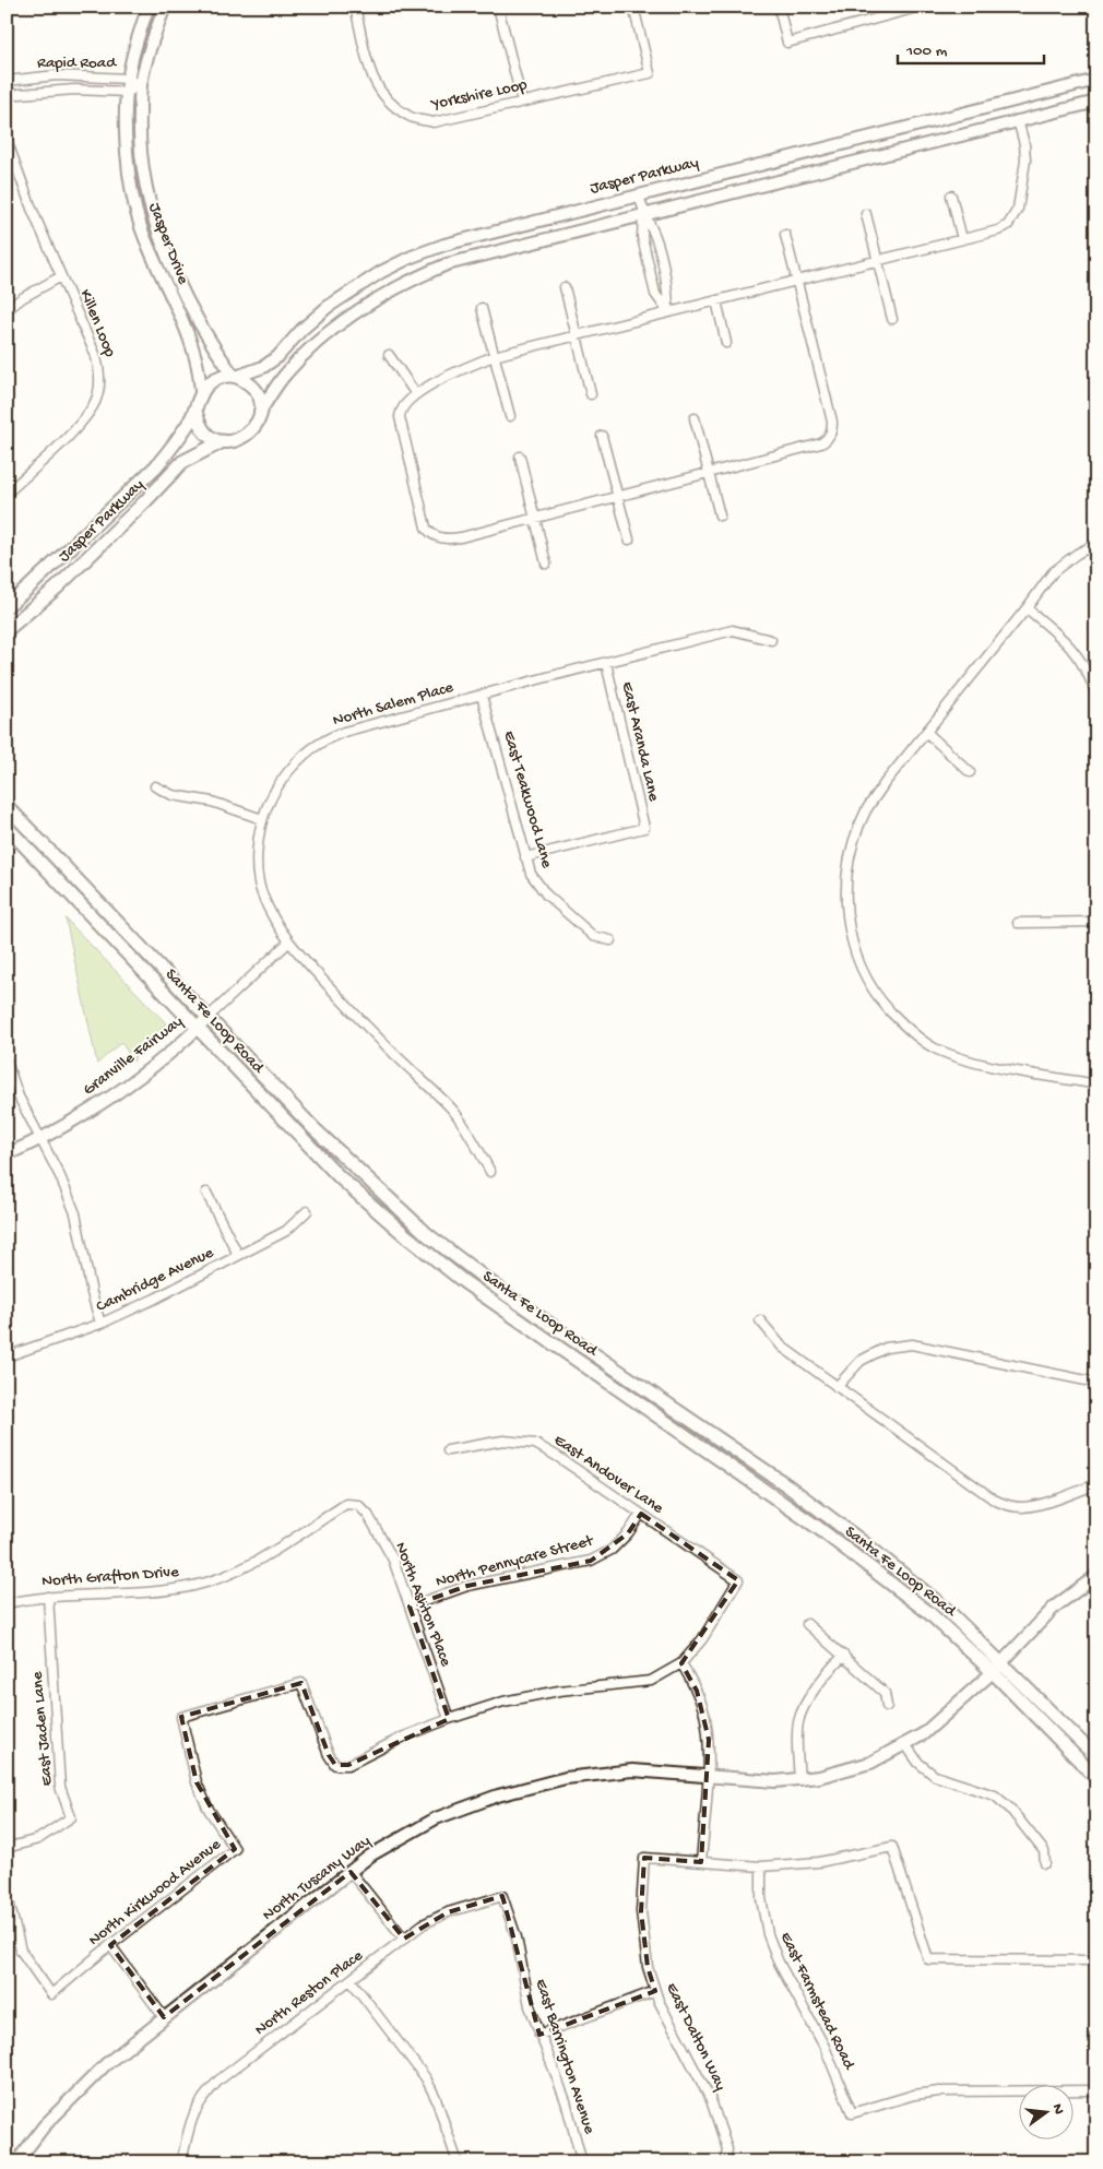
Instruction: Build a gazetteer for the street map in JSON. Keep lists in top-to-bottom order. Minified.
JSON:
{"streets":{"main road":["Jasper Parkway","Santa Fe Loop Road"],"street":["Rapid Road","Yorkshire Loop","Jasper Drive","Killen Loop","North Salem Place","East Aranda Lane","East Teakwood Lane","Granville Fairway","Cambridge Avenue","East Andover Lane","North Pennycare Street","North Grafton Drive","North Ashton Place","East Jaden Lane","North Tuscany Way","North Kirkwood Avenue","North Reston Place","East Farmstead Road","East Dalton Way","East Barrington Avenue"]},"crossings":[["Rapid Road","Jasper Drive"],["Jasper Parkway","Jasper Drive"],["North Salem Place","East Aranda Lane"],["North Salem Place","East Teakwood Lane"],["North Salem Place","Granville Fairway"],["East Aranda Lane","East Teakwood Lane"],["Santa Fe Loop Road","Granville Fairway"],["Santa Fe Loop Road","North Tuscany Way"],["East Andover Lane","North Pennycare Street"],["East Andover Lane","North Kirkwood Avenue"],["North Pennycare Street","North Ashton Place"],["North Grafton Drive","North Ashton Place"],["North Grafton Drive","East Jaden Lane"],["North Ashton Place","North Kirkwood Avenue"],["North Reston Place","East Barrington Avenue"]],"scale_bar":"100 m","north":"right"}
